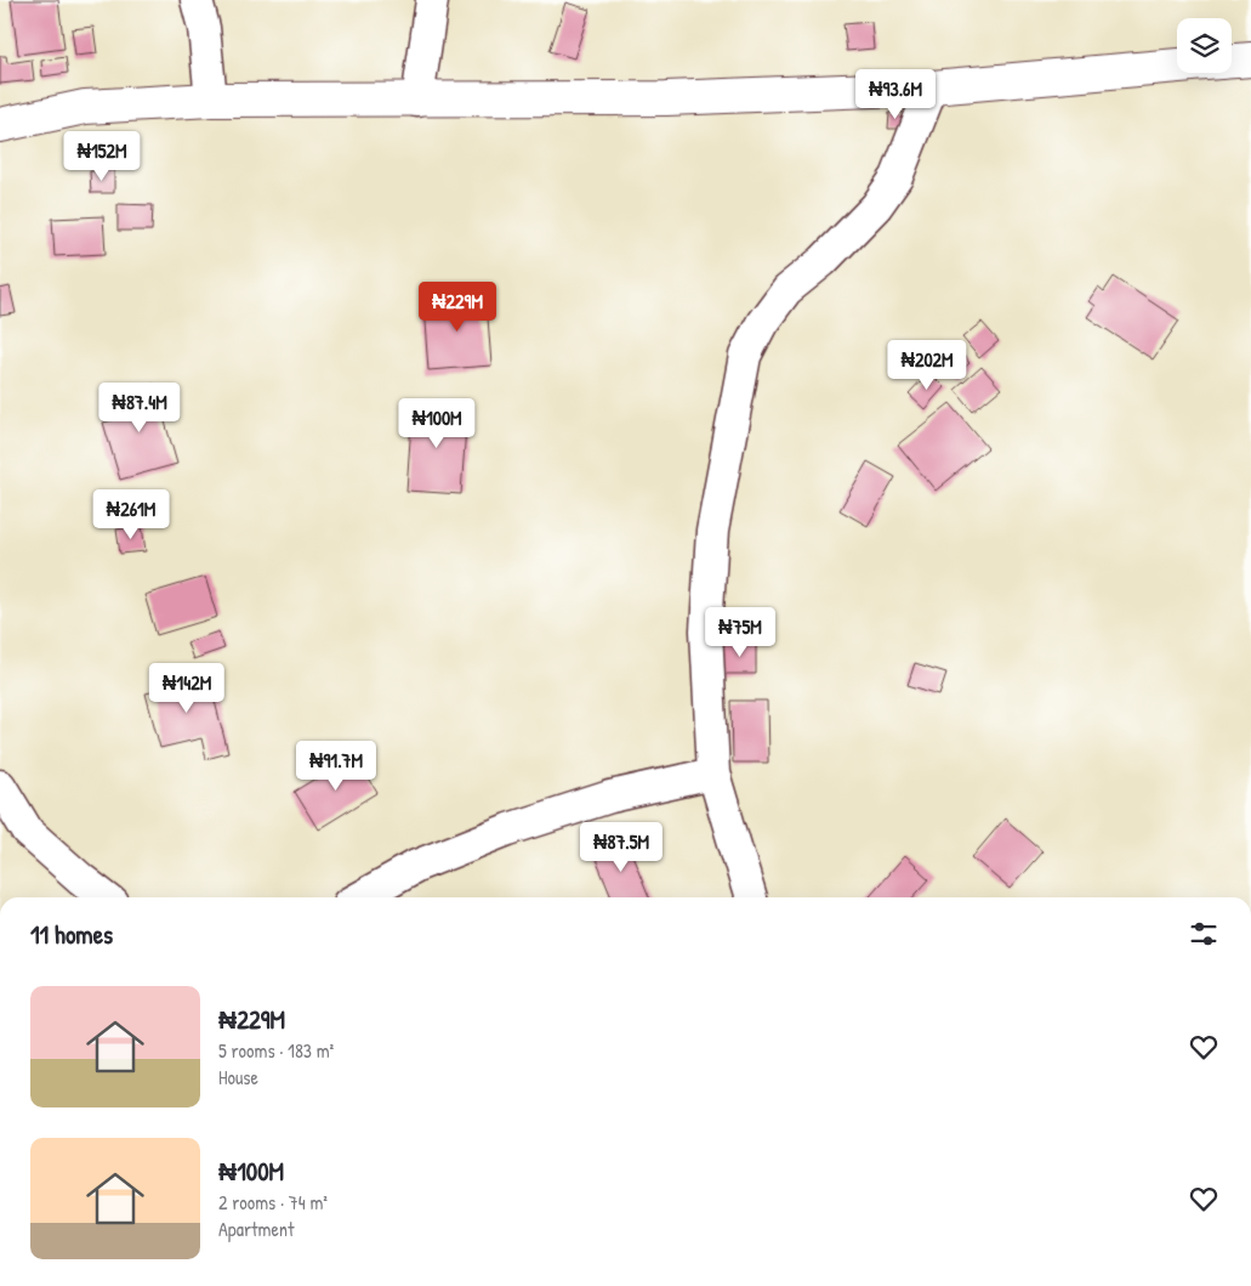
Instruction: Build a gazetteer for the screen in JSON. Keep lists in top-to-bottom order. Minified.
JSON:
{"page":{"price":["₦93.6M","₦152M","₦229M","₦202M","₦87.4M","₦100M","₦261M","₦75M","₦142M","₦91.7M","₦87.5M"],"heading":"11 homes","list":[{"name":"₦229M","note":"5 rooms · 183 m² · House"},{"name":"₦100M","note":"2 rooms · 74 m² · Apartment"}]}}
